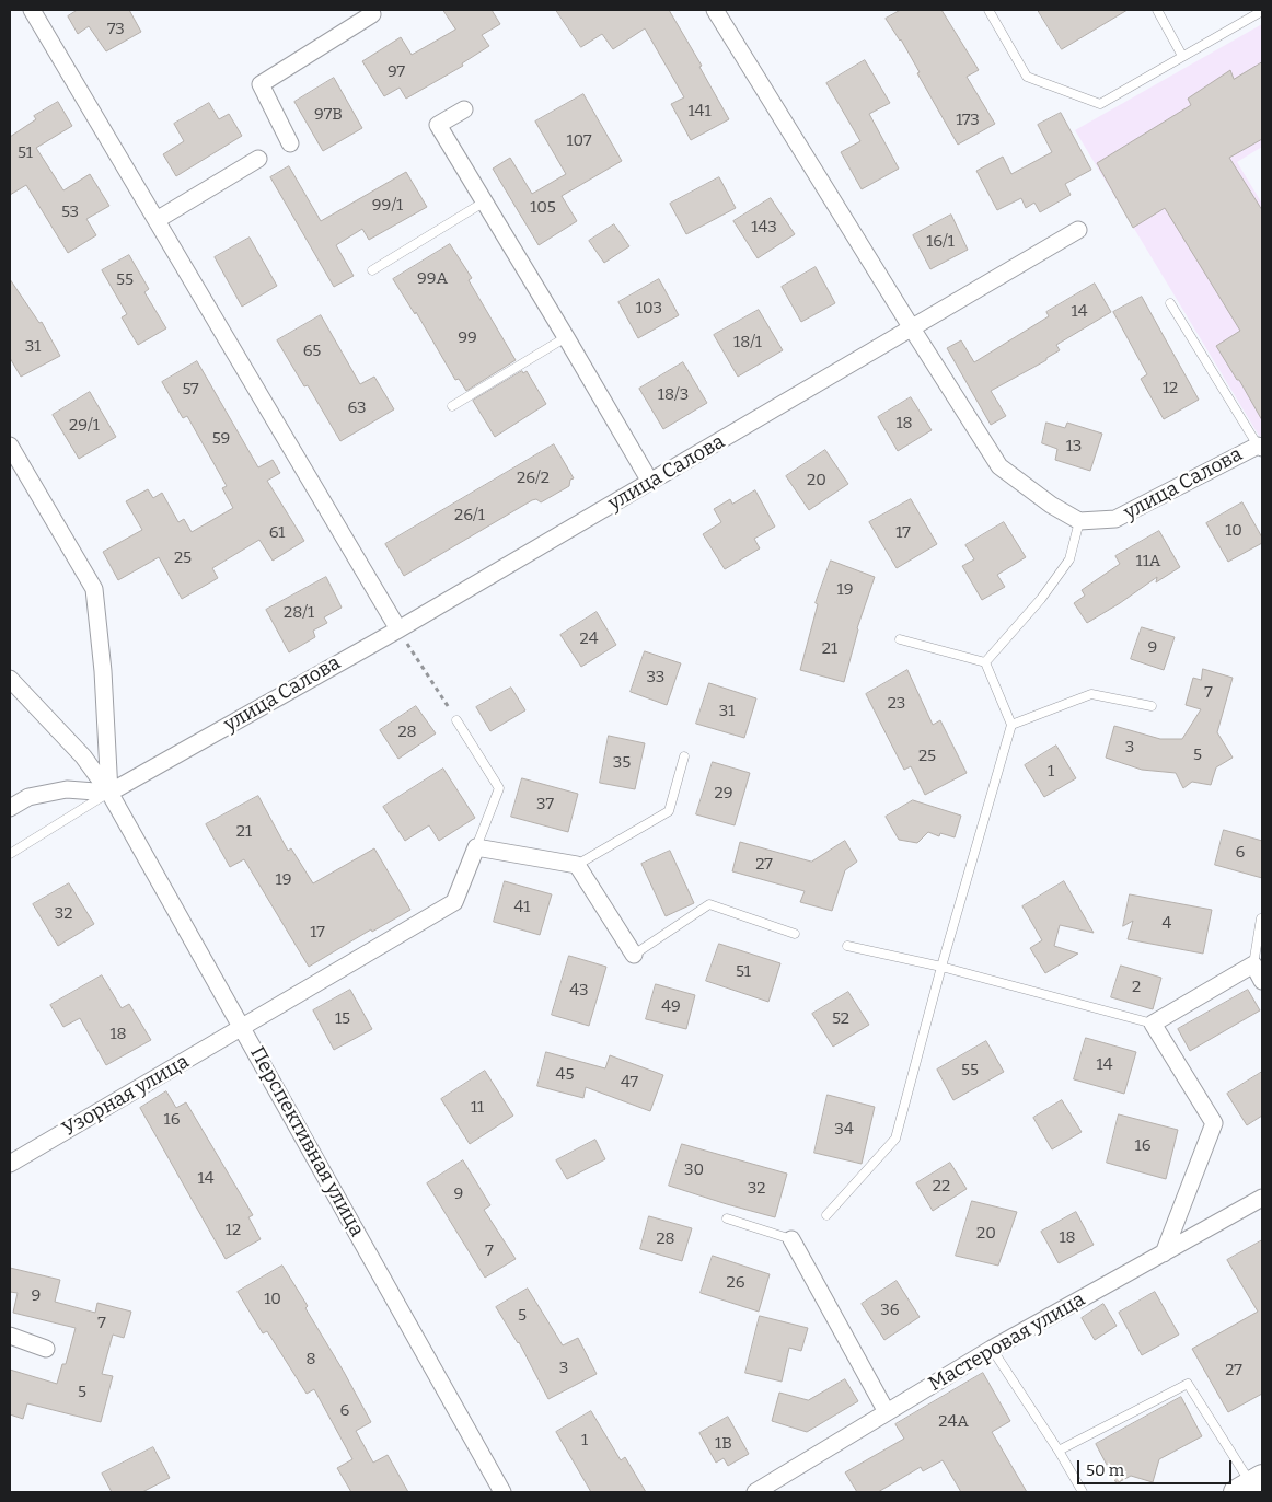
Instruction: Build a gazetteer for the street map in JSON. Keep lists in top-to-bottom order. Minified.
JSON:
{"streets":{"street":["улица Салова","Узорная улица","Перспективная улица","Мастеровая улица"]},"crossings":[["улица Салова","Перспективная улица"],["Узорная улица","Перспективная улица"]],"house_numbers":["73","97","141","97В","173","107","51","99/1","105","53","143","16/1","99А","55","103","14","99","18/1","31","65","12","57","18/3","63","18","29/1","59","13","26/2","20","26/1","10","61","17","25","11А","19","28/1","24","9","21","33","7","23","31","28","3","5","25","35","1","29","37","21","6","27","19","41","32","4","17","51","2","43","49","15","52","18","14","55","45","47","11","16","34","16","30","14","22","32","9","12","20","18","28","7","26","9","10","36","5","7","8","3","27","5","6","24А","1","1В"],"scale_bar":"50 m"}
